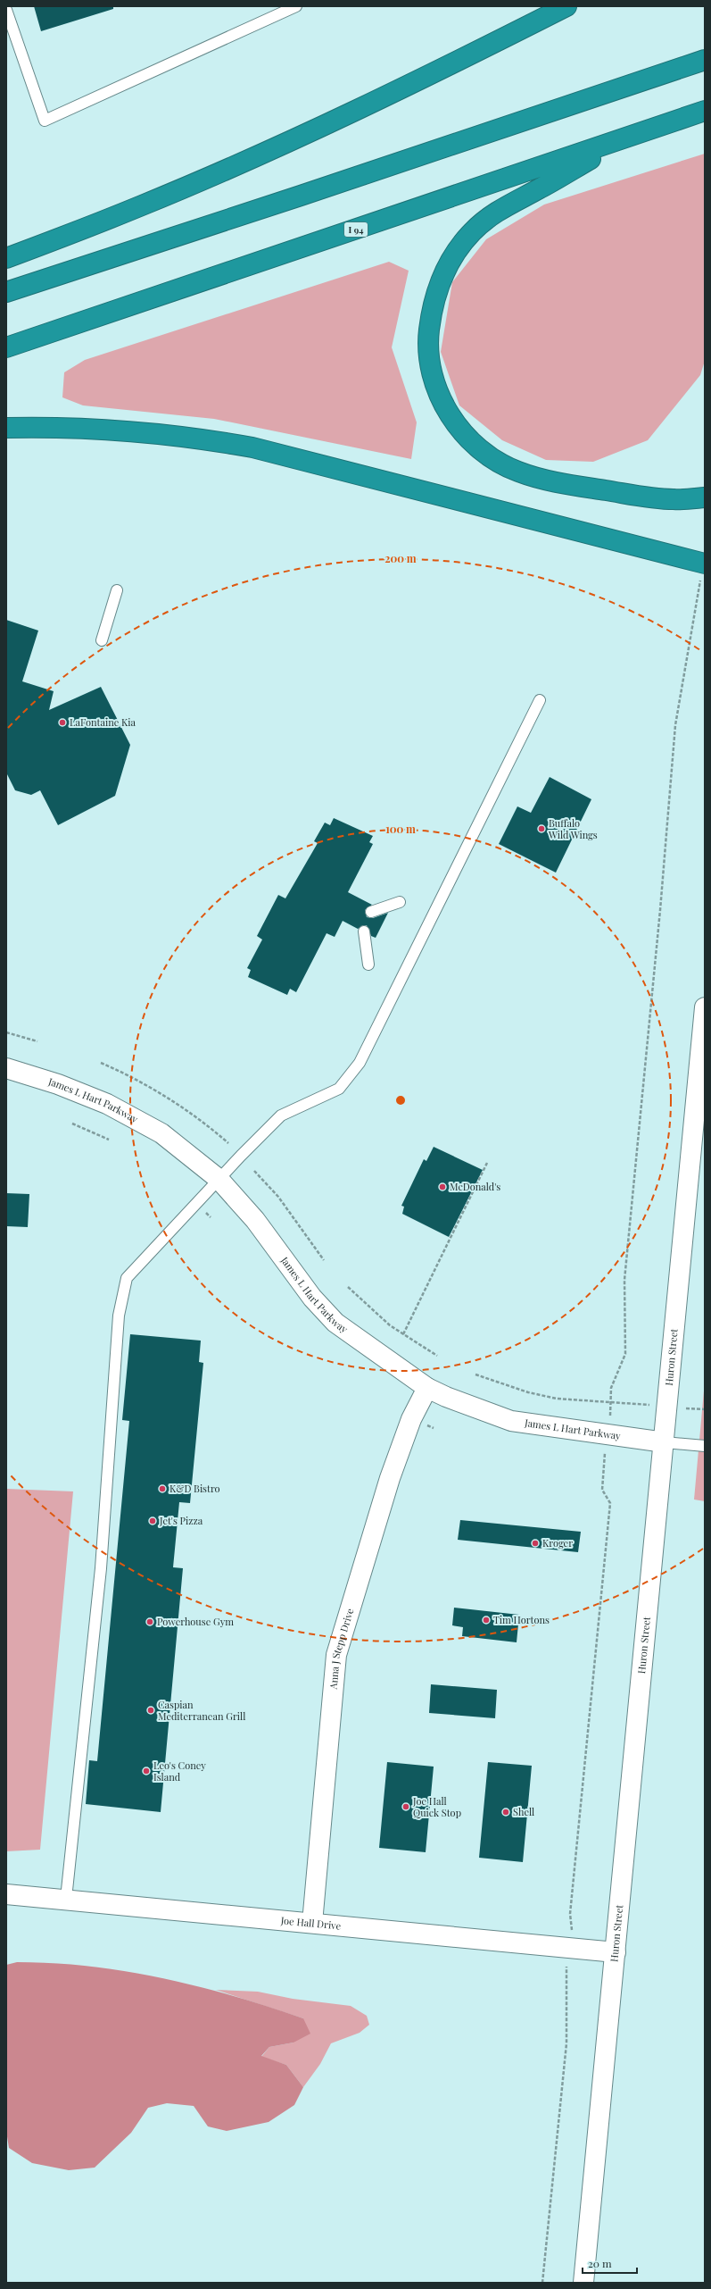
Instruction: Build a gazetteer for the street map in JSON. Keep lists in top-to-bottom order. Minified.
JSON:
{"streets":{"highway":["I 94"],"street":["James L Hart Parkway","Huron Street","Anna J Stepp Drive","Joe Hall Drive"]},"crossings":[["James L Hart Parkway","Huron Street"],["James L Hart Parkway","Anna J Stepp Drive"],["Huron Street","Joe Hall Drive"],["Anna J Stepp Drive","Joe Hall Drive"]],"places":["LaFontaine Kia","Buffalo Wild Wings","McDonald's","K&D Bistro","Jet's Pizza","Kroger","Tim Hortons","Powerhouse Gym","Caspian Mediterranean Grill","Leo's Coney Island","Joe Hall Quick Stop","Shell"],"scale_bar":"20 m","rings":["200 m","100 m"]}
